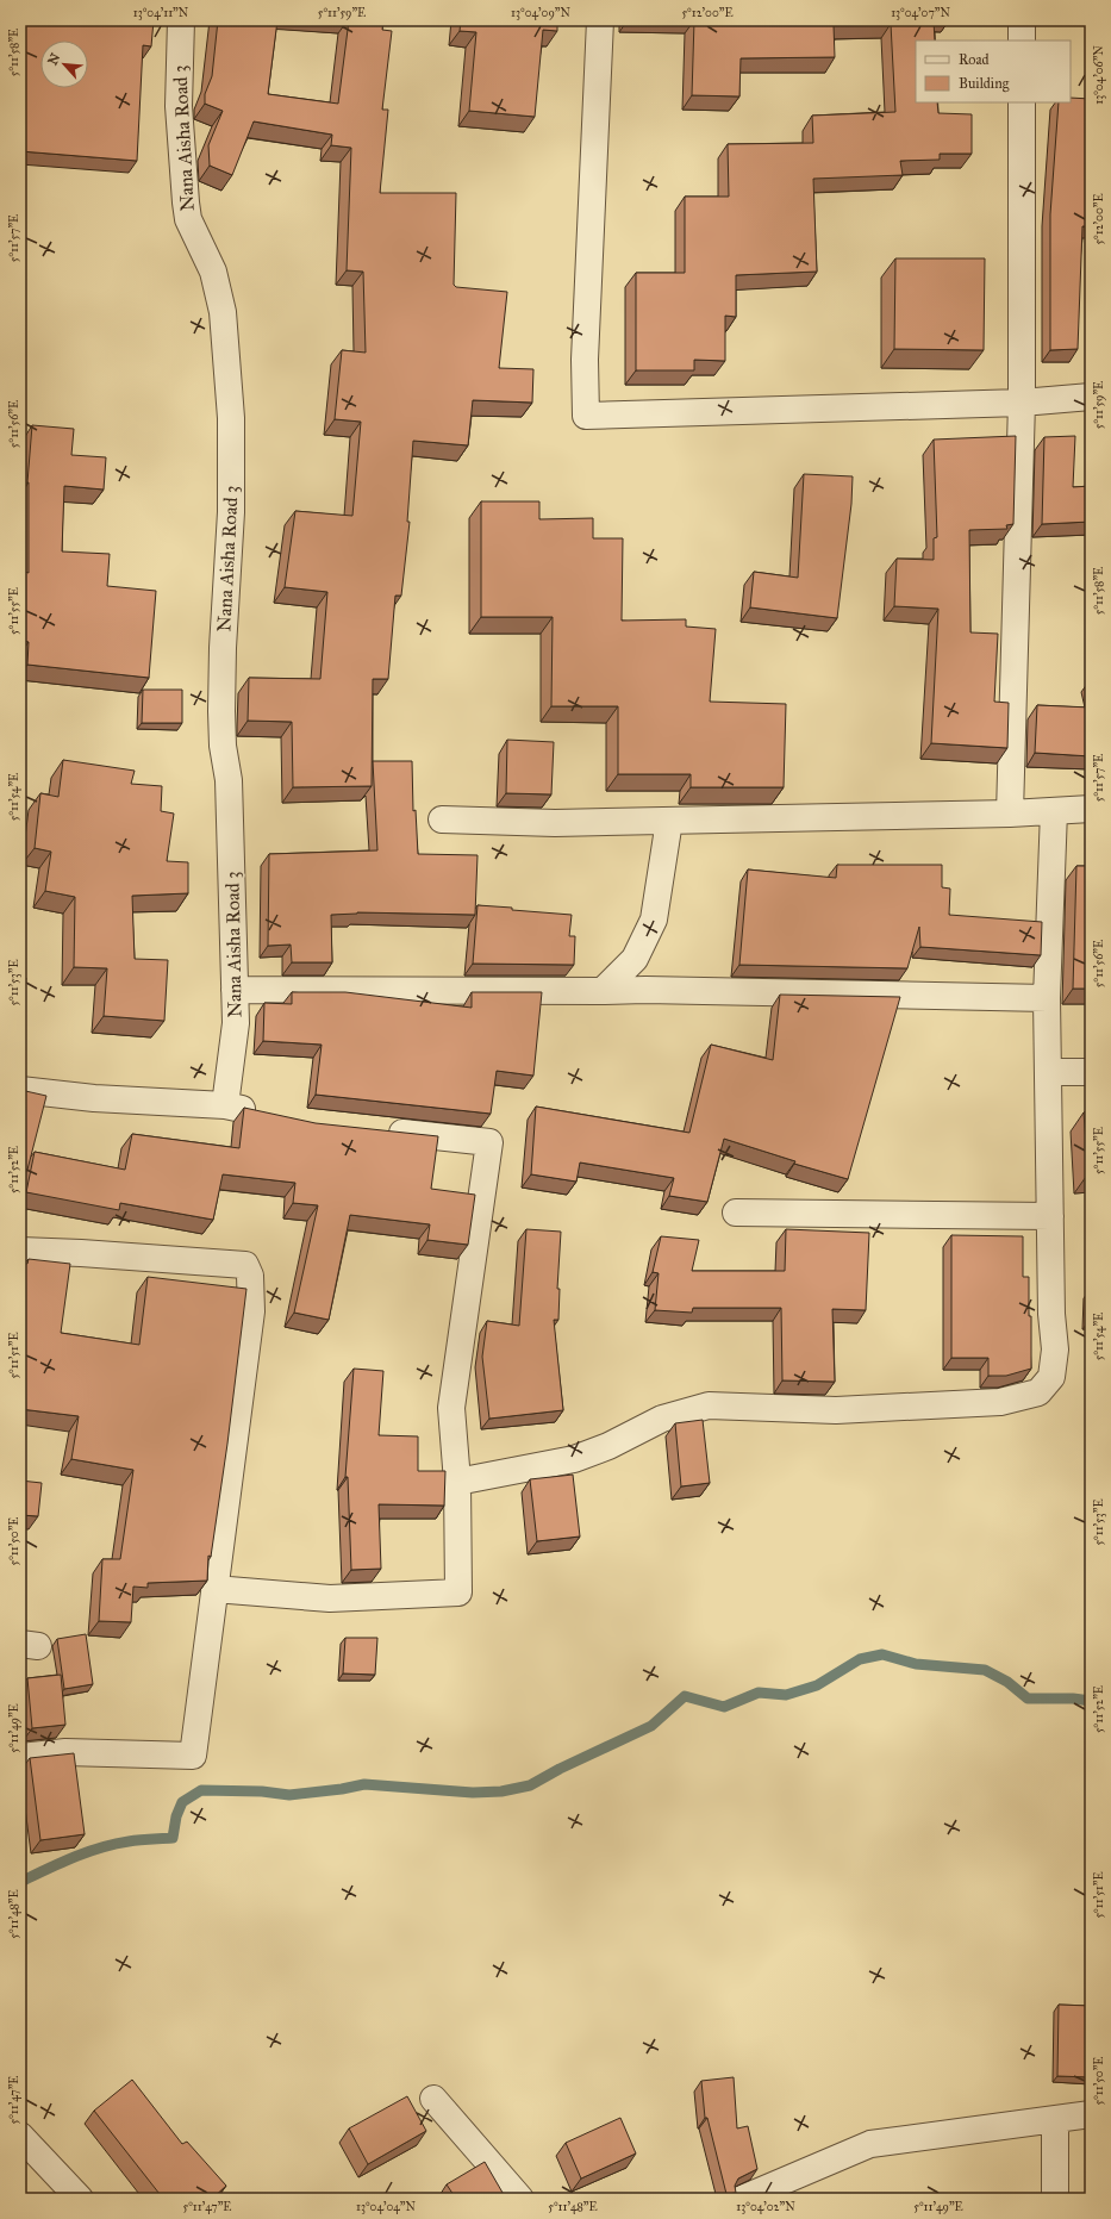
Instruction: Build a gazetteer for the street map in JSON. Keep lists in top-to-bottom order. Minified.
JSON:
{"streets":{"street":["Nana Aisha Road 3"]},"legend":["Road","Building"],"north":"top left","coordinates":["13°04'11\"N","5°11'59\"E","13°04'09\"N","5°12'00\"E","13°04'07\"N","5°11'58\"E","13°04'06\"N","5°11'57\"E","5°11'56\"E","5°11'55\"E","5°11'54\"E","5°11'53\"E","5°11'52\"E","5°11'51\"E","5°11'50\"E","5°11'49\"E","5°11'48\"E","5°11'47\"E","13°04'04\"N","13°04'02\"N"]}
